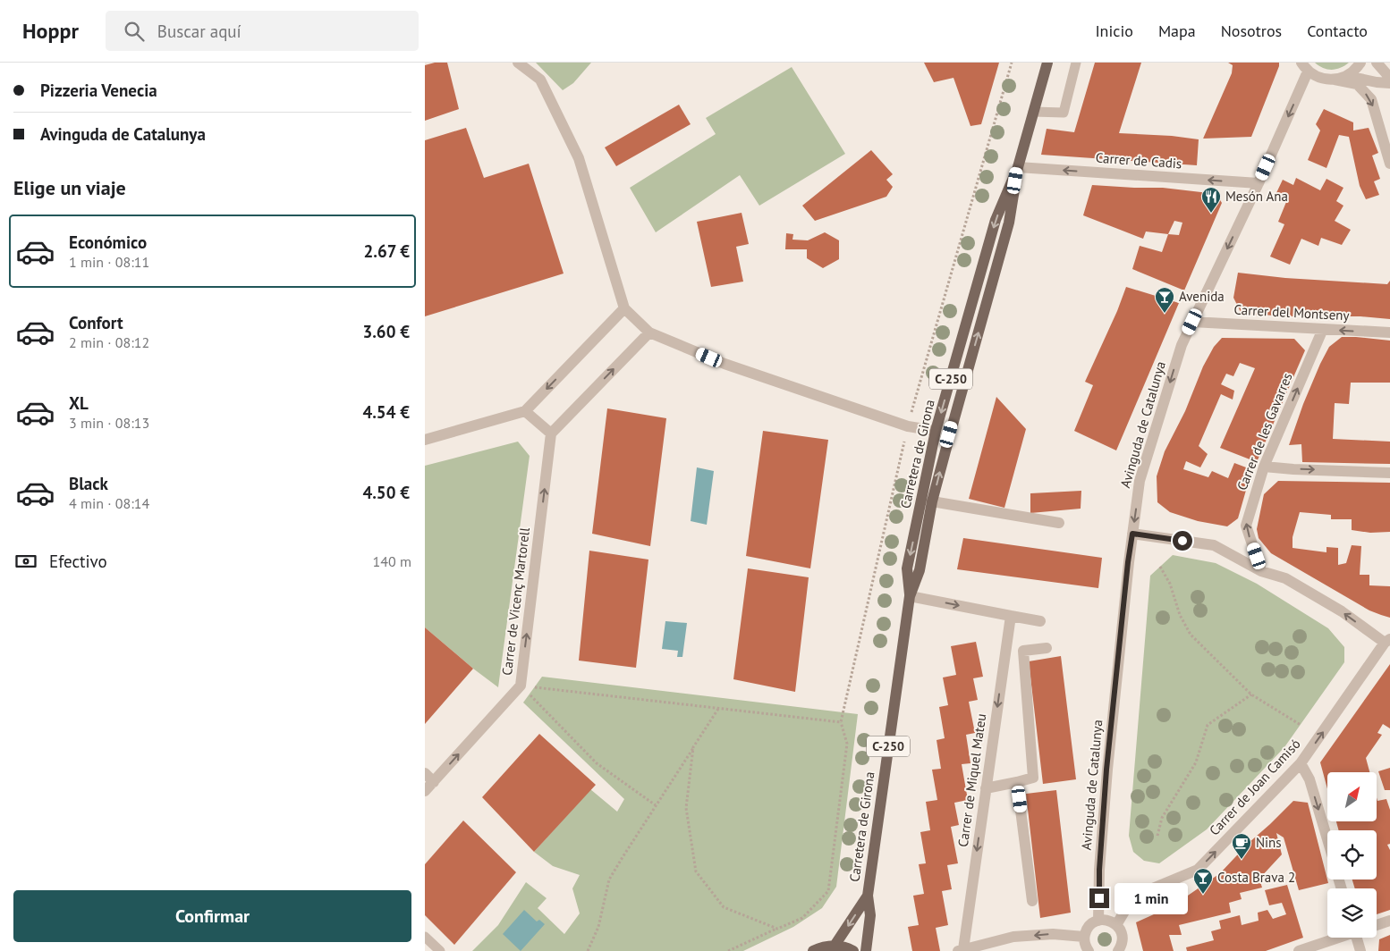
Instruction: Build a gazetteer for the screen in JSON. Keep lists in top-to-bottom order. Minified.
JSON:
{"streets":{"main road":["C-250","Carretera de Girona"],"street":["Carrer de Cadis","Carrer del Montseny","Avinguda de Catalunya","Carrer de les Gavarres","Carrer de Vicenç Martorell","Carrer de Miquel Mateu","Carrer de Joan Camisó"]},"crossings":[["Carrer de Cadis","Avinguda de Catalunya"],["Carrer de Cadis","Carretera de Girona"],["Carrer del Montseny","Avinguda de Catalunya"],["Carrer del Montseny","Carrer de les Gavarres"]],"one_way":["Carrer de Cadis","Avinguda de Catalunya","Carrer de les Gavarres","Carrer de Vicenç Martorell","Carrer de Joan Camisó"],"places":{"restaurant":["Mesón Ana"],"bar":["Avenida","Costa Brava 2"],"cafe":["Nins"]},"north":"top right","page":{"header":"Hoppr","search":"Buscar aquí","nav":["Inicio","Mapa","Nosotros","Contacto"],"banner":["Pizzeria Venecia","Avinguda de Catalunya"],"heading":"Elige un viaje","list":[{"name":"Económico","note":"1 min · 08:11","value":"2.67 €"},{"name":"Confort","note":"2 min · 08:12","value":"3.60 €"},{"name":"XL","note":"3 min · 08:13","value":"4.54 €"},{"name":"Black","note":"4 min · 08:14","value":"4.50 €"}],"pay":["Efectivo","140 m"],"buttons":"Confirmar","bubble":"1 min"}}
